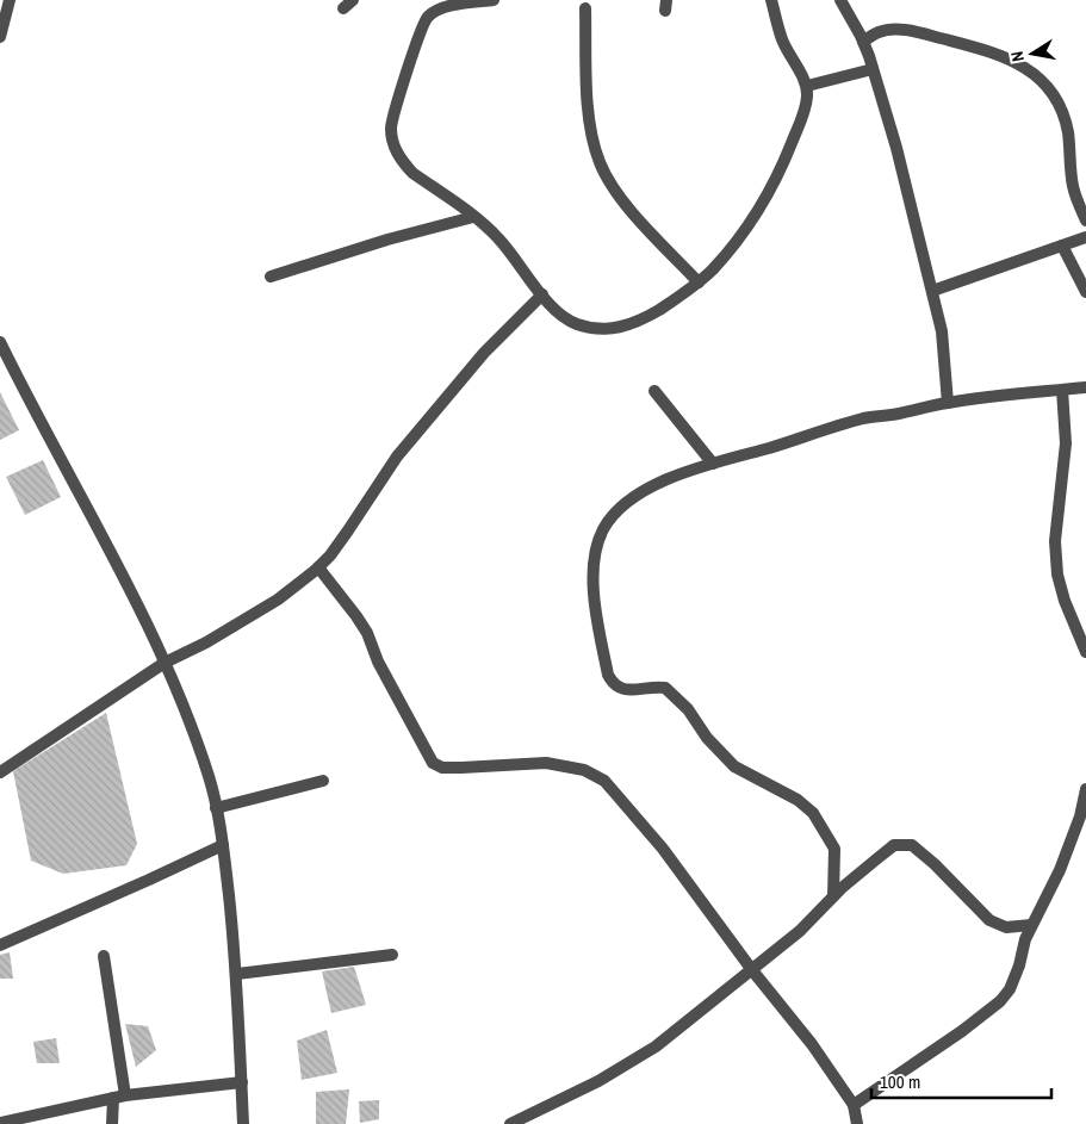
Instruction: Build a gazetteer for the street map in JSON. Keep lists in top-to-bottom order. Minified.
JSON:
{"scale_bar":"100 m","north":"left"}
